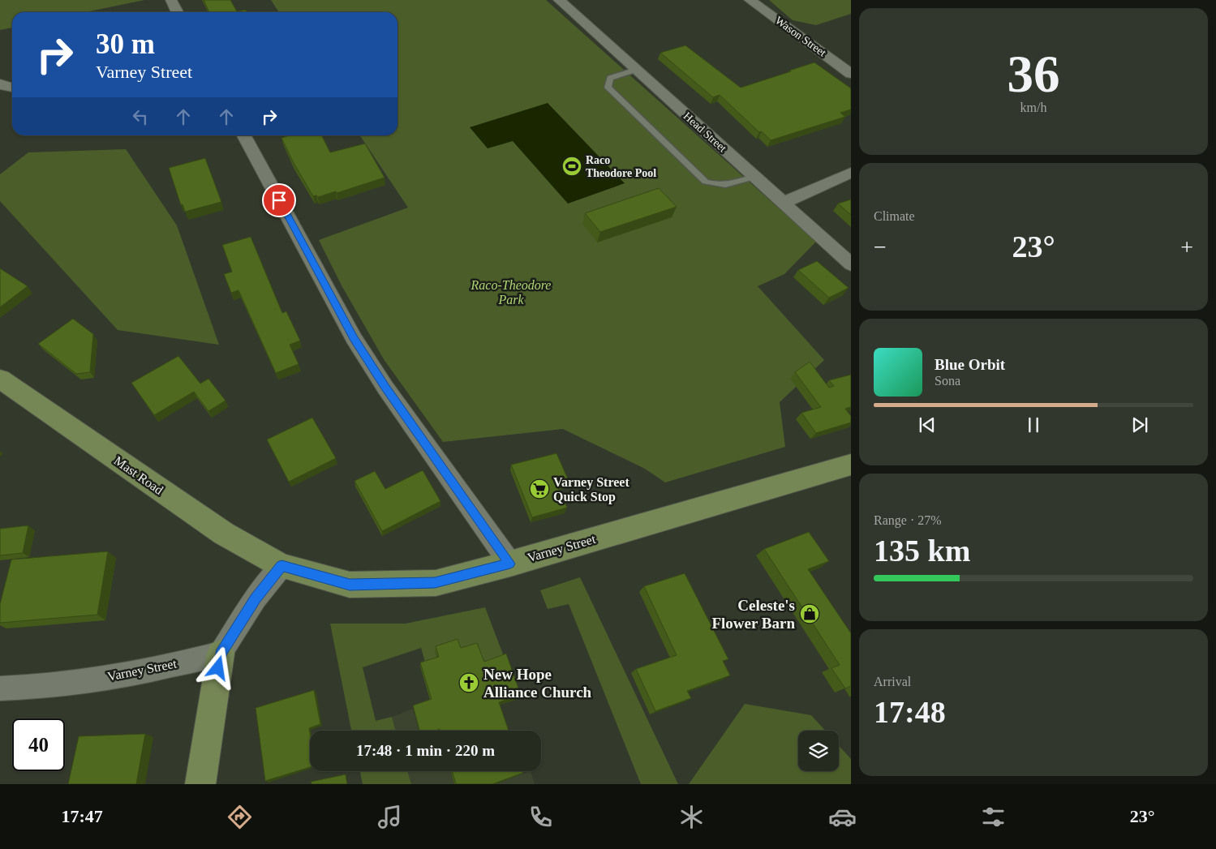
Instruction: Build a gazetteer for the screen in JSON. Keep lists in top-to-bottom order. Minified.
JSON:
{"streets":{"main road":["Mast Road","Varney Street"],"street":["Wason Street","Head Street"]},"crossings":[["Mast Road","Varney Street"]],"parks":["Raco-Theodore Park"],"places":{"sports":["Raco Theodore Pool"],"supermarket":["Varney Street Quick Stop"],"shop":["Celeste's Flower Barn"],"church":["New Hope Alliance Church"]},"page":{"tile":[["36","km/h"],"Climate",["Range · 27%","135 km"],["Arrival","17:48"]],"turn":["30 m","Varney Street"],"heat":["−","23°","+"],"song":["Blue Orbit","Sona"],"limit":"40","trip":"17:48 · 1 min · 220 m","tabs":["17:47","23°"]}}
